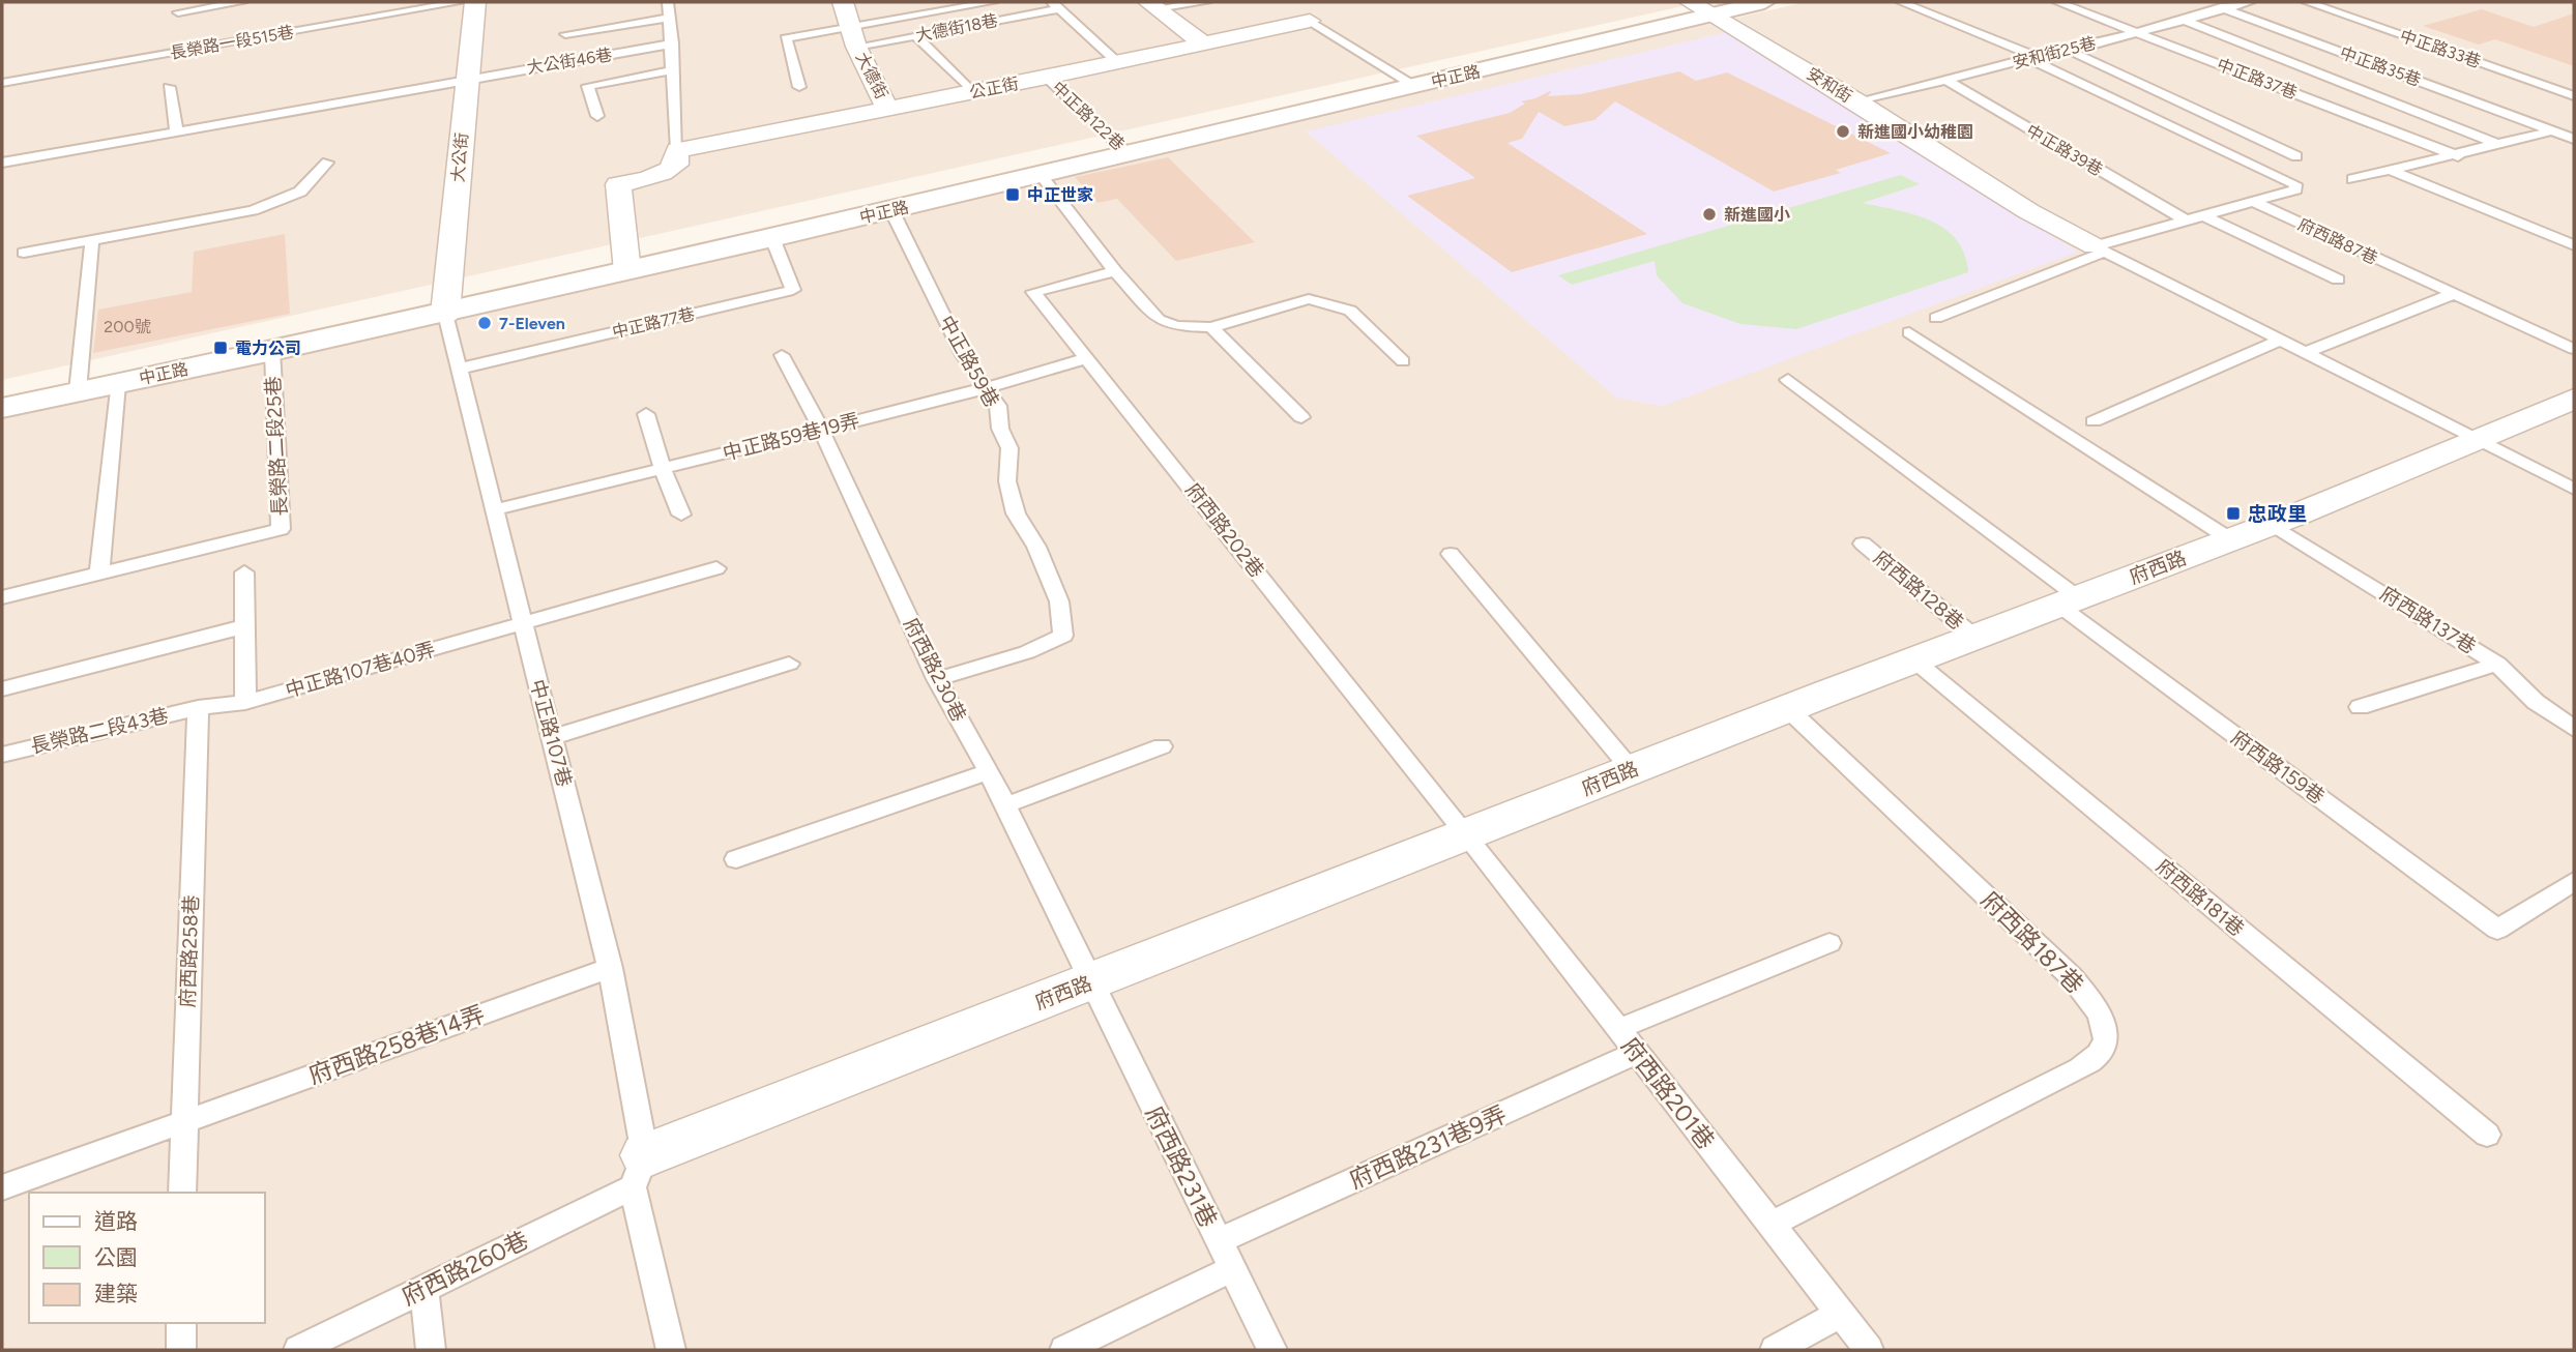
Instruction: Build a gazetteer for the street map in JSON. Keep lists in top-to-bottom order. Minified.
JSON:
{"streets":{"street":["大德街","中正路","安和街","公正街","大公街","府西路"],"lane":["大德街18巷","長榮路一段515巷","中正路33巷","安和街25巷","大公街46巷","中正路35巷","中正路37巷","中正路122巷","中正路39巷","府西路87巷","中正路77巷","中正路59巷","中正路59巷19弄","長榮路二段25巷","府西路202巷","府西路128巷","府西路137巷","中正路107巷40弄","府西路230巷","長榮路二段43巷","中正路107巷","府西路159巷","府西路181巷","府西路187巷","府西路258巷","府西路258巷14弄","府西路201巷","府西路231巷9弄","府西路231巷","府西路260巷"]},"crossings":[["大德街18巷","大德街"],["安和街25巷","中正路35巷"],["安和街25巷","中正路37巷"],["安和街25巷","安和街"],["安和街25巷","中正路39巷"],["大公街46巷","大公街"],["大德街","公正街"],["中正路","安和街"],["中正路","中正路122巷"],["中正路","大公街"],["中正路","中正路77巷"],["中正路","中正路59巷"],["中正路","長榮路二段25巷"],["中正路","中正路107巷"],["公正街","中正路122巷"],["大公街","中正路107巷"],["中正路77巷","中正路107巷"],["中正路59巷","中正路59巷19弄"],["中正路59巷","府西路230巷"],["中正路59巷19弄","府西路202巷"],["中正路59巷19弄","府西路230巷"],["中正路59巷19弄","中正路107巷"],["府西路202巷","府西路"],["府西路202巷","府西路201巷"],["府西路","府西路128巷"],["府西路","府西路137巷"],["府西路","府西路230巷"],["府西路","中正路107巷"],["府西路","府西路159巷"],["府西路","府西路181巷"],["府西路","府西路187巷"],["府西路","府西路201巷"],["府西路","府西路231巷"],["府西路","府西路260巷"],["中正路107巷40弄","長榮路二段43巷"],["中正路107巷40弄","中正路107巷"],["中正路107巷40弄","府西路258巷"],["府西路230巷","府西路231巷"],["長榮路二段43巷","府西路258巷"],["中正路107巷","府西路258巷14弄"],["中正路107巷","府西路260巷"],["府西路187巷","府西路201巷"],["府西路258巷","府西路258巷14弄"],["府西路201巷","府西路231巷9弄"],["府西路231巷9弄","府西路231巷"]],"places":{"other":["新進國小幼稚園","新進國小","7-Eleven"],"transit":["中正世家","電力公司","忠政里"]},"house_numbers":["200號"],"legend":["道路","公園","建築"]}
